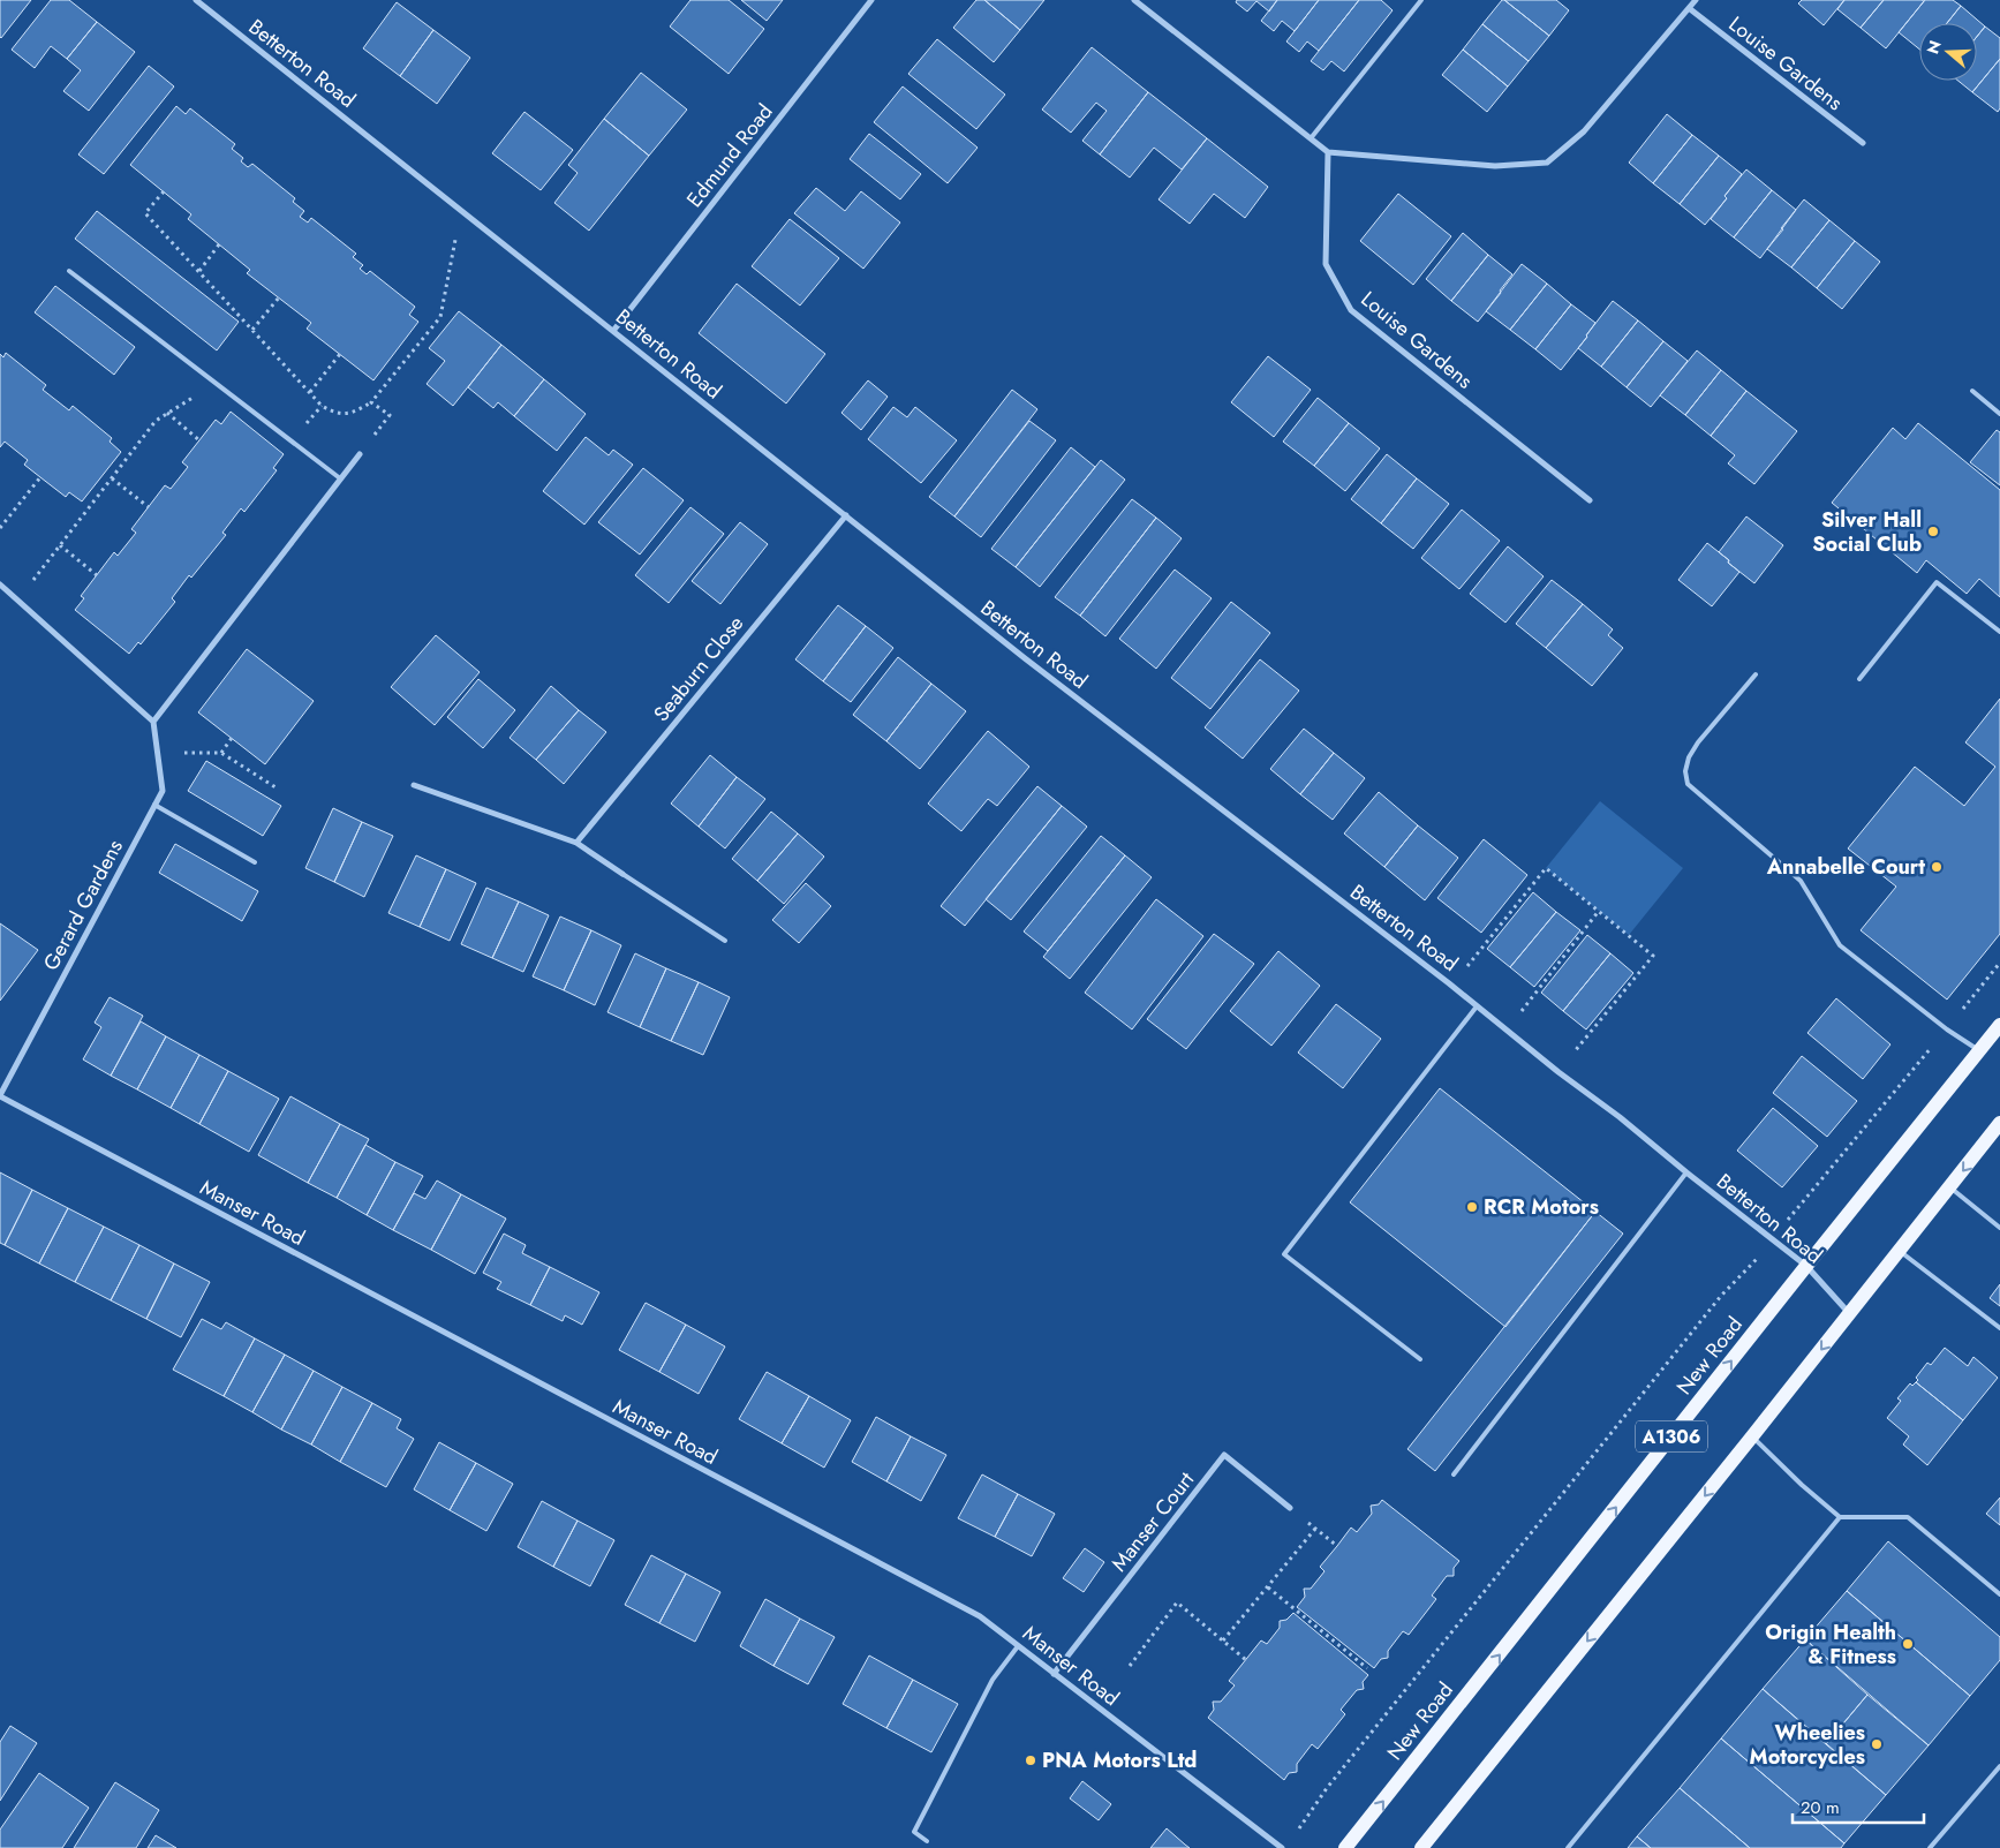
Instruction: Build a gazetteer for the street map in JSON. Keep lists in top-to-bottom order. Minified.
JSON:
{"streets":{"main road":["New Road","A1306"],"street":["Betterton Road","Louise Gardens","Edmund Road","Seaburn Close","Gerard Gardens","Manser Road","Manser Court"]},"crossings":[["Betterton Road","Edmund Road"],["Betterton Road","Seaburn Close"],["Betterton Road","New Road"],["Betterton Road","A1306"],["Gerard Gardens","Manser Road"],["Manser Road","Manser Court"]],"places":["Silver Hall Social Club","Annabelle Court","RCR Motors","Origin Health & Fitness","Wheelies Motorcycles","PNA Motors Ltd"],"scale_bar":"20 m","north":"left"}
